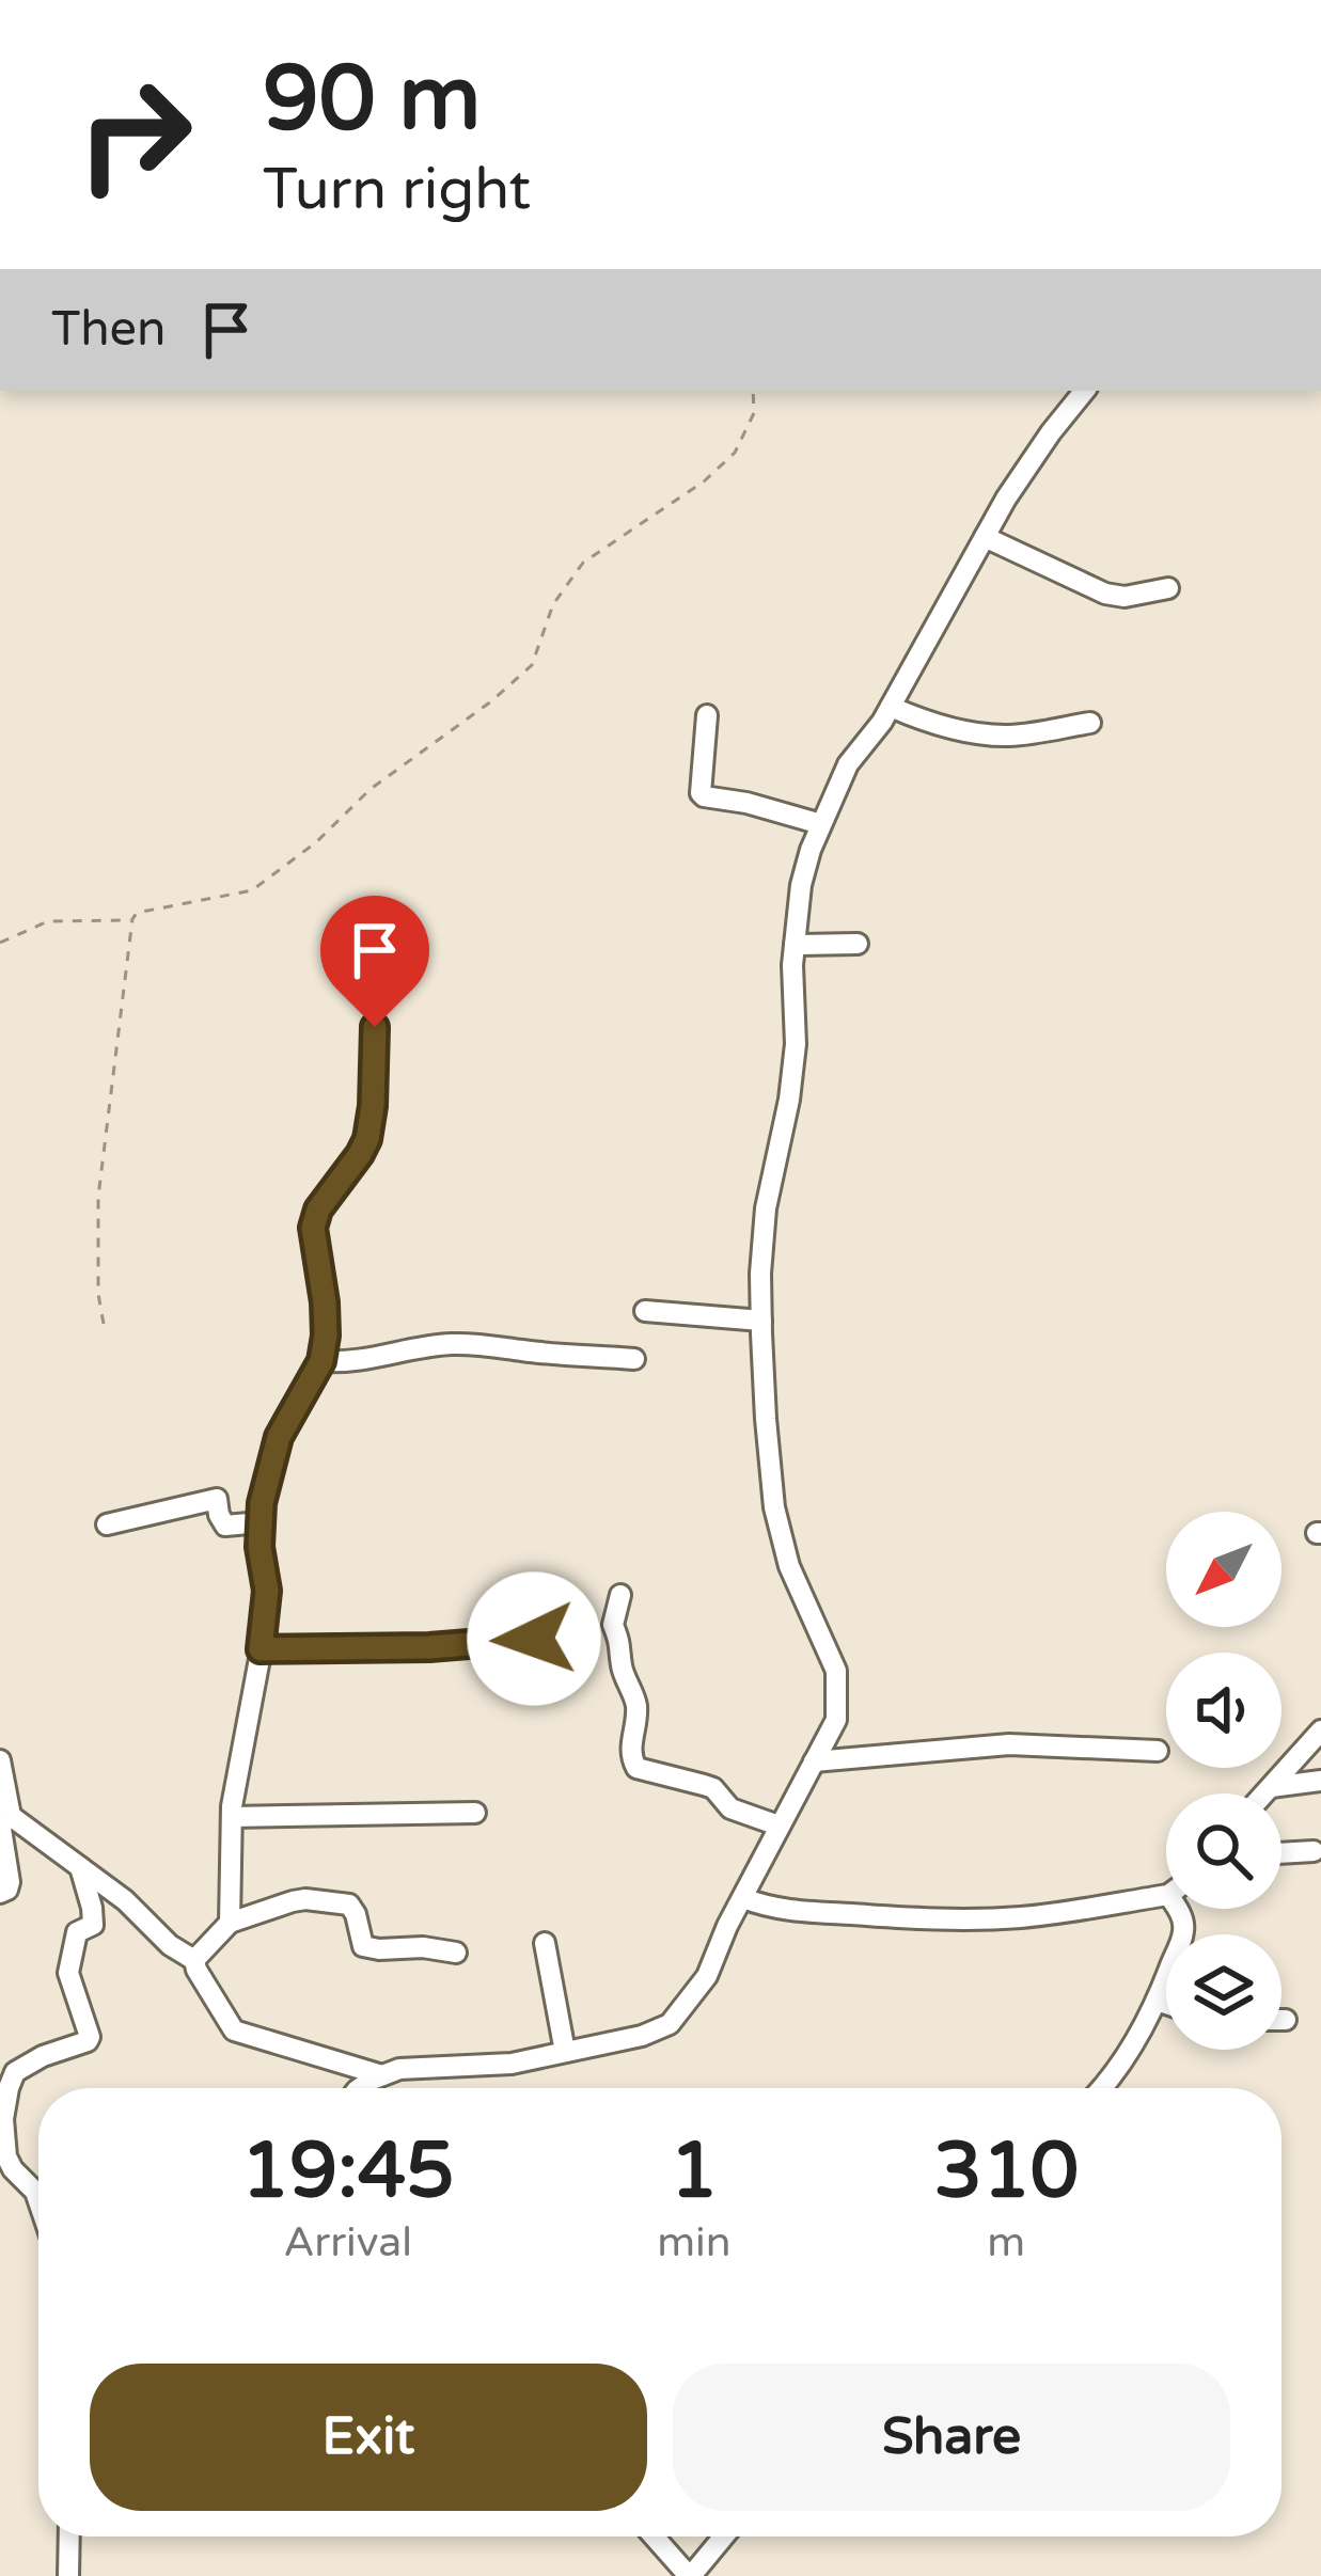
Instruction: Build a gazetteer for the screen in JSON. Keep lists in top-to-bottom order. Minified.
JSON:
{"north":"bottom left","page":{"turn":["90 m","Turn right"],"then":"Then","eta":["19:45","Arrival","1","min","310","m"],"buttons":["Exit","Share"]}}
